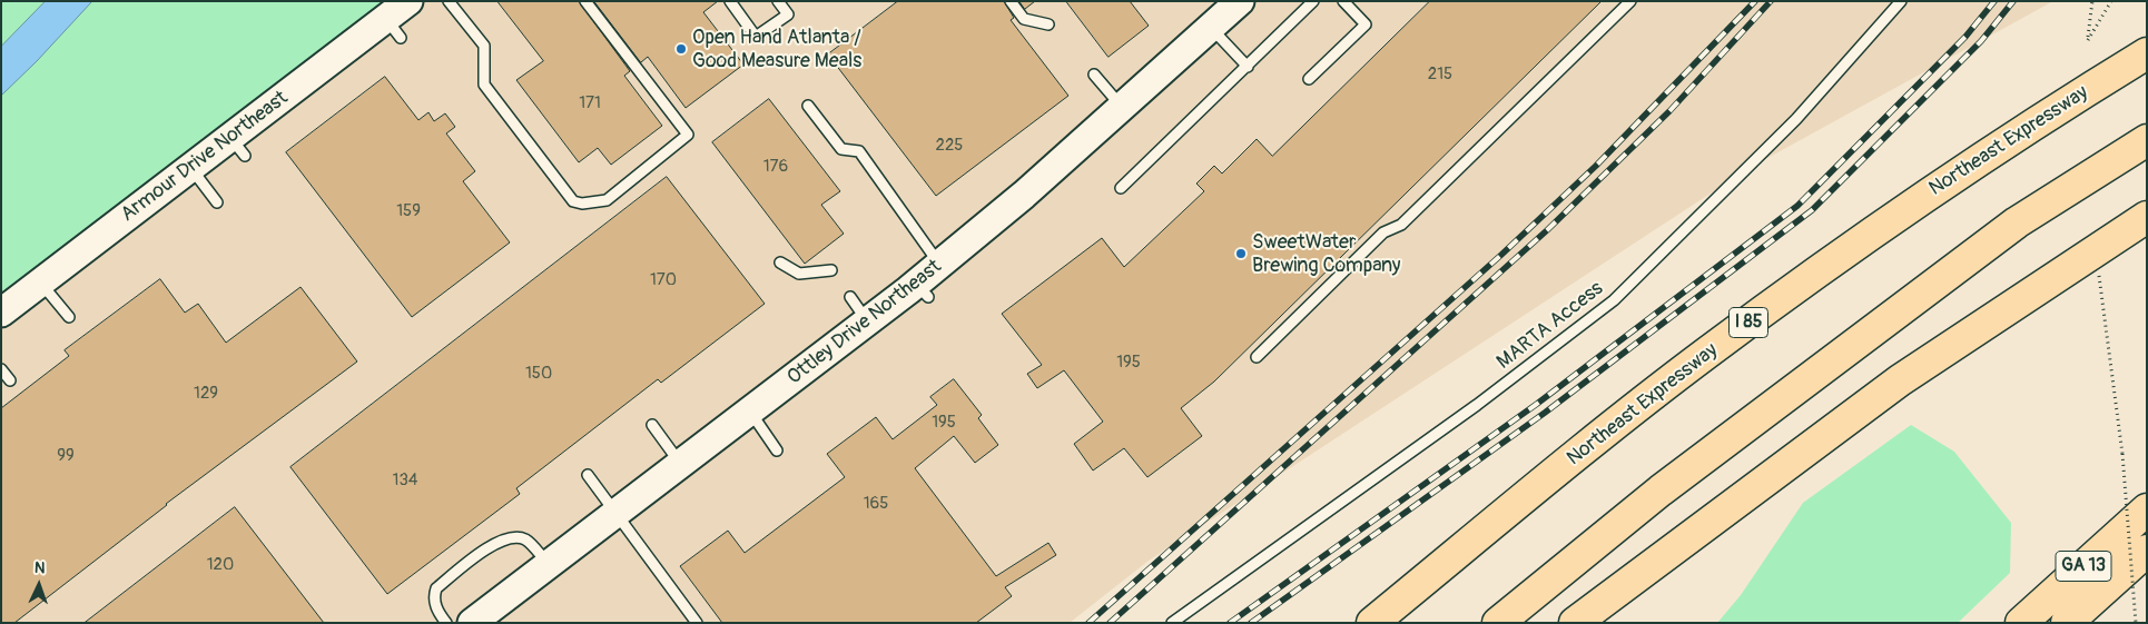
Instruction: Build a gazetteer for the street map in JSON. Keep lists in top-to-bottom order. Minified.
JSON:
{"streets":{"highway":["Northeast Expressway","I 85","GA 13"],"street":["Armour Drive Northeast","Ottley Drive Northeast"],"lane":["MARTA Access"]},"places":["Open Hand Atlanta / Good Measure Meals","SweetWater Brewing Company"],"house_numbers":["215","171","225","176","159","170","195","150","129","195","99","134","165","120"],"north":"top"}
